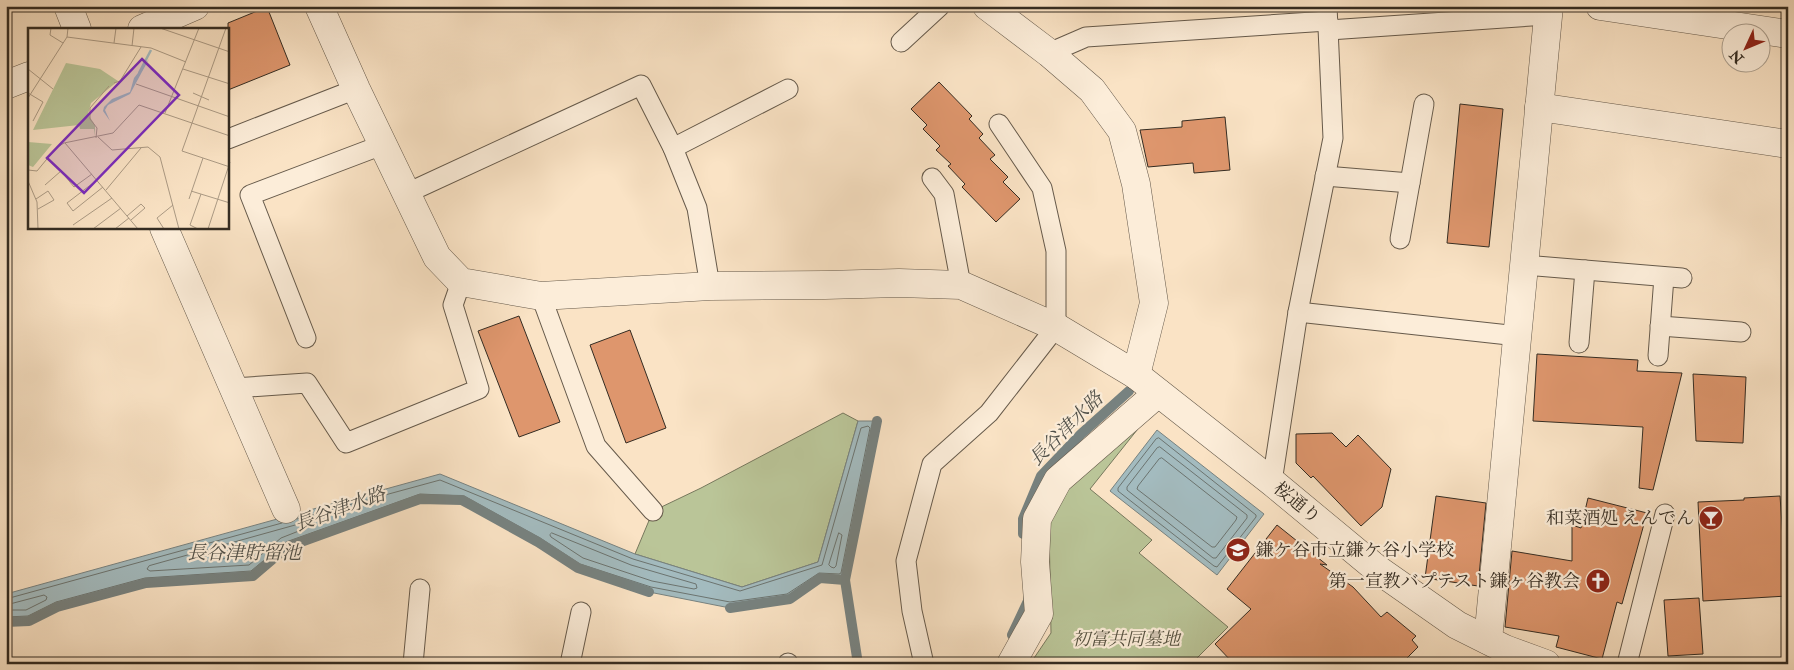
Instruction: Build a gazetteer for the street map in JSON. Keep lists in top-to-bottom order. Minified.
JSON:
{"streets":{"street":["桜通り"]},"water":["長谷津水路","長谷津貯留池"],"parks":["初富共同墓地"],"places":{"bar":["和菜酒処 えんでん"],"school or university":["鎌ケ谷市立鎌ケ谷小学校"],"church":["第一宣教バプテスト鎌ヶ谷教会"]},"north":"bottom left"}
